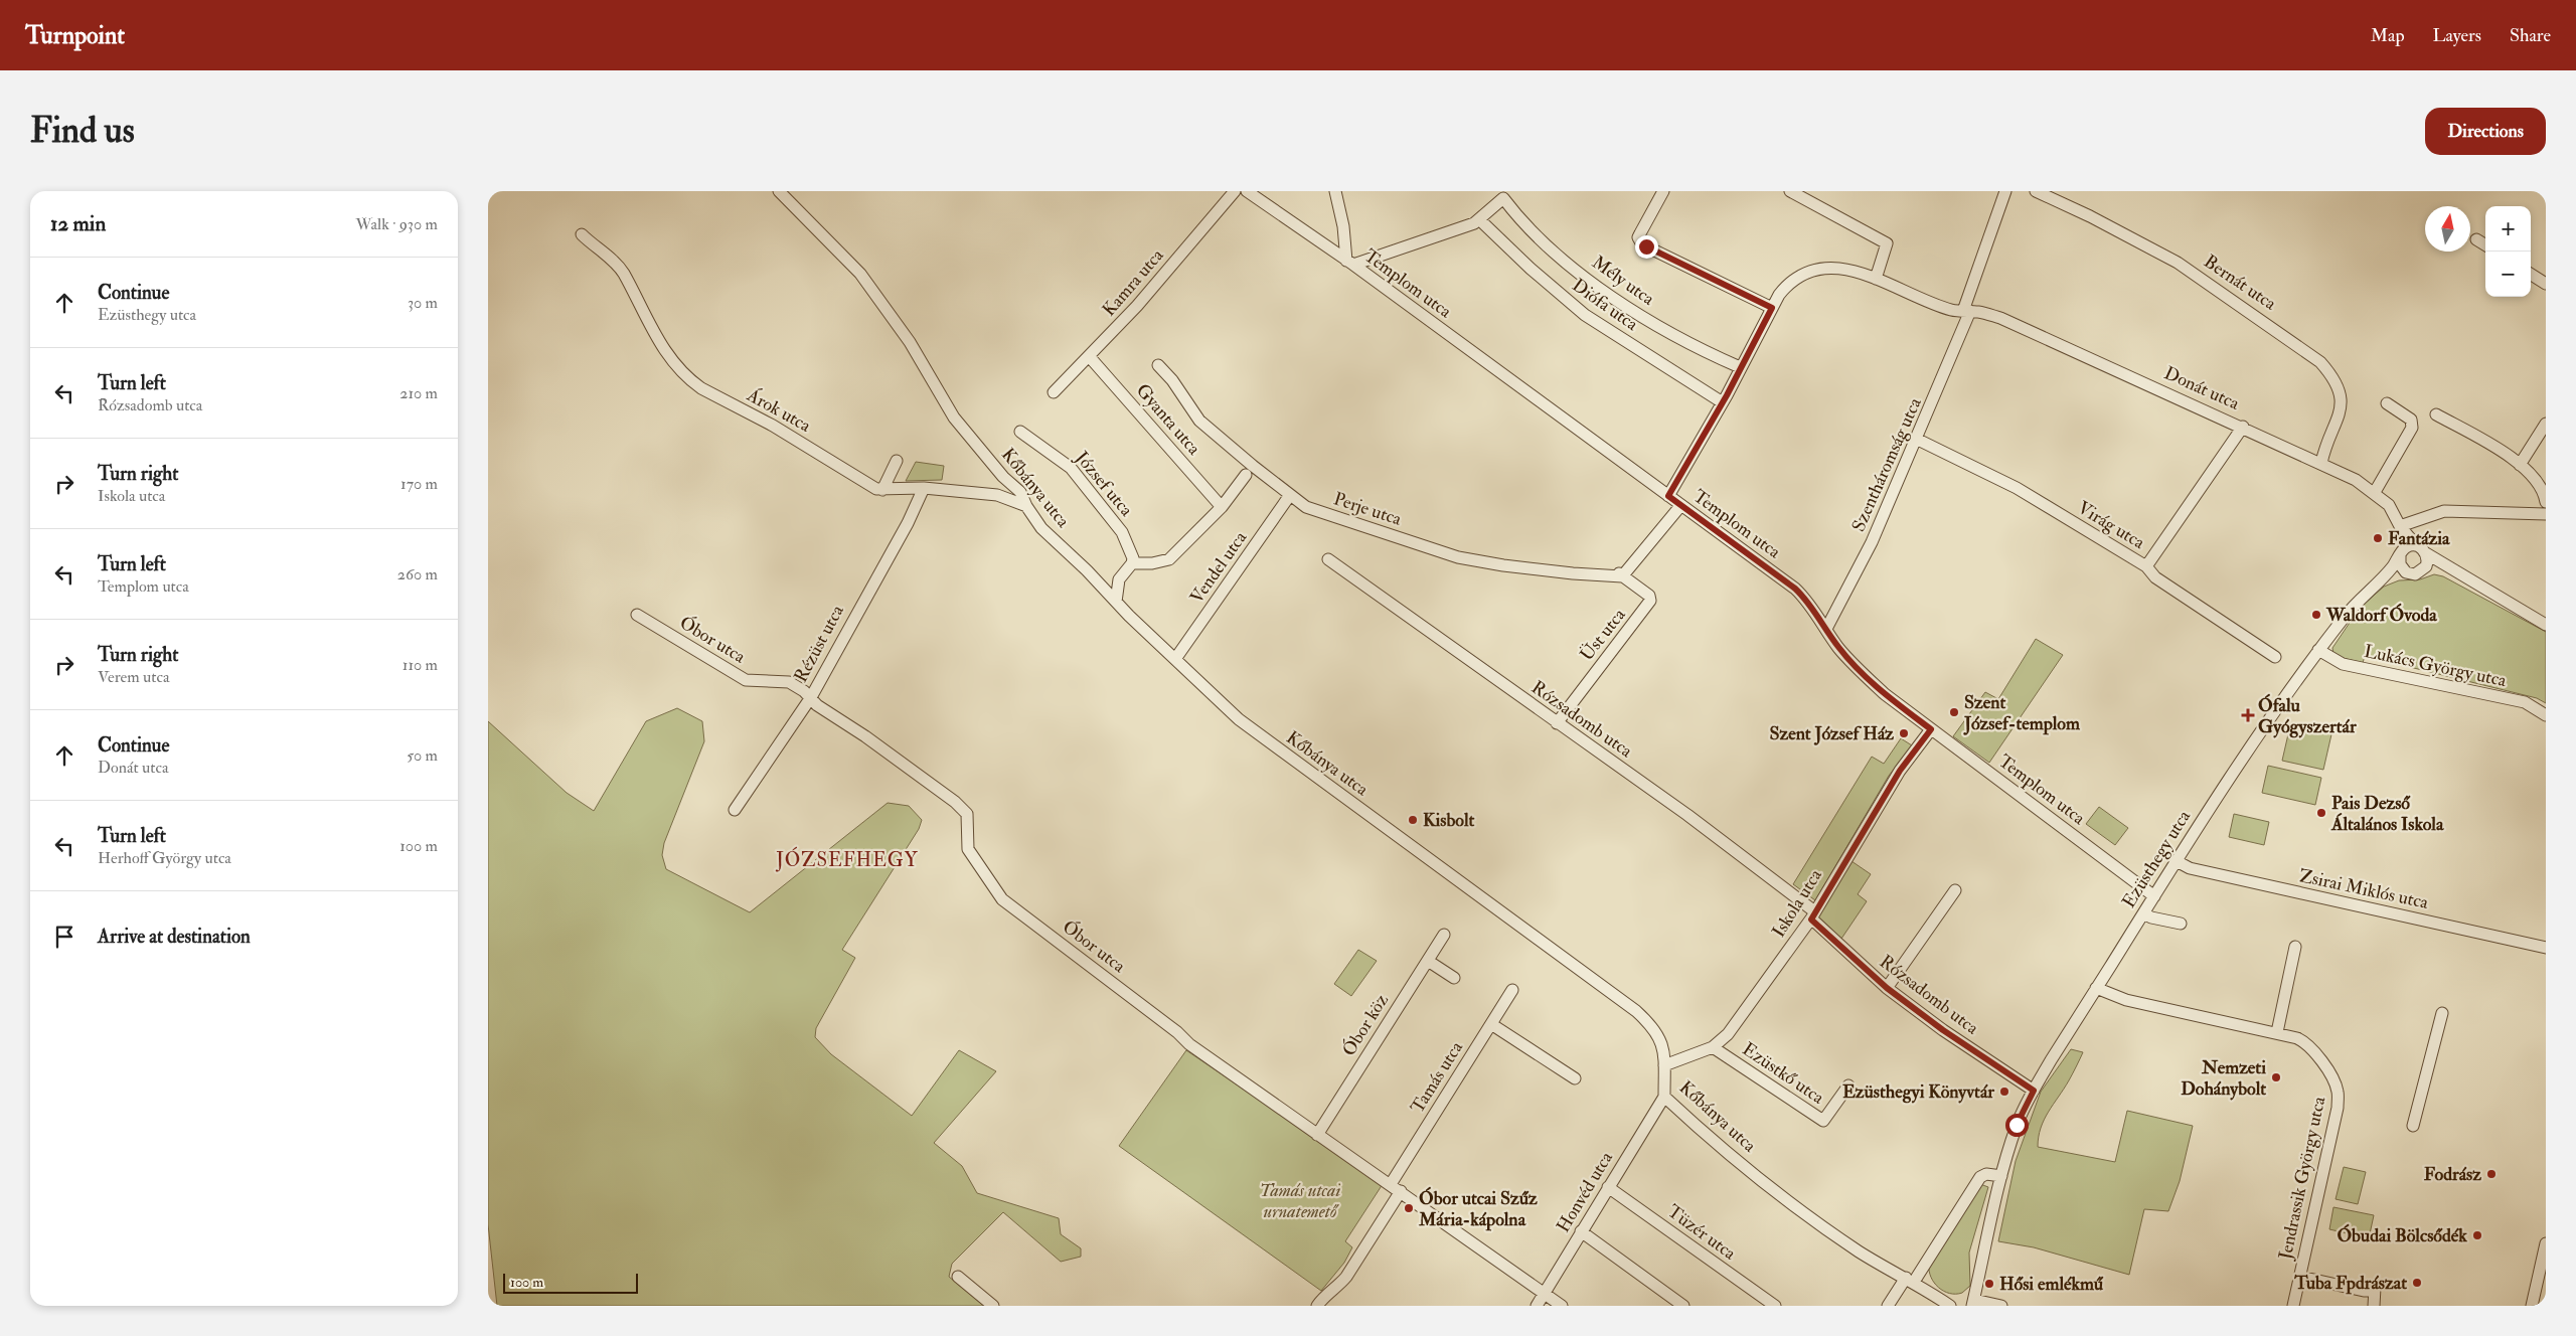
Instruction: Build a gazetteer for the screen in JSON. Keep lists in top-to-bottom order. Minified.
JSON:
{"streets":{"street":["Mély utca","Kamra utca","Bernát utca","Templom utca","Diófa utca","Donát utca","Árok utca","Gyanta utca","Szentháromság utca","József utca","Kőbánya utca","Perje utca","Virág utca","Vendel utca","Üst utca","Óbor utca","Rézüst utca","Lukács György utca","Rózsadomb utca","Ezüsthegy utca","Zsirai Miklós utca","Iskola utca","Óbor köz","Ezüstkő utca","Tamás utca","Jendrassik György utca","Honvéd utca","Tüzér utca"]},"crossings":[["Mély utca","Diófa utca"],["Mély utca","Donát utca"],["Kamra utca","Gyanta utca"],["Bernát utca","Donát utca"],["Templom utca","Donát utca"],["Templom utca","Szentháromság utca"],["Templom utca","Ezüsthegy utca"],["Templom utca","Iskola utca"],["Diófa utca","Donát utca"],["Donát utca","Szentháromság utca"],["Donát utca","Ezüsthegy utca"],["Árok utca","Kőbánya utca"],["Árok utca","Rézüst utca"],["Szentháromság utca","Virág utca"],["Kőbánya utca","Vendel utca"],["Kőbánya utca","Iskola utca"],["Kőbánya utca","Honvéd utca"],["Perje utca","Vendel utca"],["Perje utca","Üst utca"],["Üst utca","Rózsadomb utca"],["Óbor utca","Rézüst utca"],["Óbor utca","Óbor köz"],["Óbor utca","Tamás utca"],["Óbor utca","Honvéd utca"],["Lukács György utca","Ezüsthegy utca"],["Rózsadomb utca","Ezüsthegy utca"],["Rózsadomb utca","Iskola utca"],["Ezüsthegy utca","Zsirai Miklós utca"],["Ezüsthegy utca","Jendrassik György utca"],["Iskola utca","Ezüstkő utca"],["Honvéd utca","Tüzér utca"]],"districts":["JÓZSEFHEGY"],"parks":["Tamás utcai urnatemető"],"places":{"other":["Fantázia","Waldorf Óvoda","Szent József-templom","Szent József Ház","Pais Dezső Általános Iskola","Kisbolt","Nemzeti Dohánybolt","Ezüsthegyi Könyvtár","Fodrász","Óbor utcai Szűz Mária-kápolna","Óbudai Bölcsődék","Tuba Fpdrászat","Hősi emlékmű"],"health":["Ófalu Gyógyszertár"]},"scale_bar":"100 m","north":"top","page":{"header":"Turnpoint","nav":["Map","Layers","Share"],"buttons":"Directions","title":"Find us","heading":["12 min","Walk · 930 m"],"map_buttons":["+","−"],"list":[["Continue","Ezüsthegy utca","30 m"],["Turn left","Rózsadomb utca","210 m"],["Turn right","Iskola utca","170 m"],["Turn left","Templom utca","260 m"],["Turn right","Verem utca","110 m"],["Continue","Donát utca","50 m"],["Turn left","Herhoff György utca","100 m"],"Arrive at destination"],"scale":"100 m"}}
